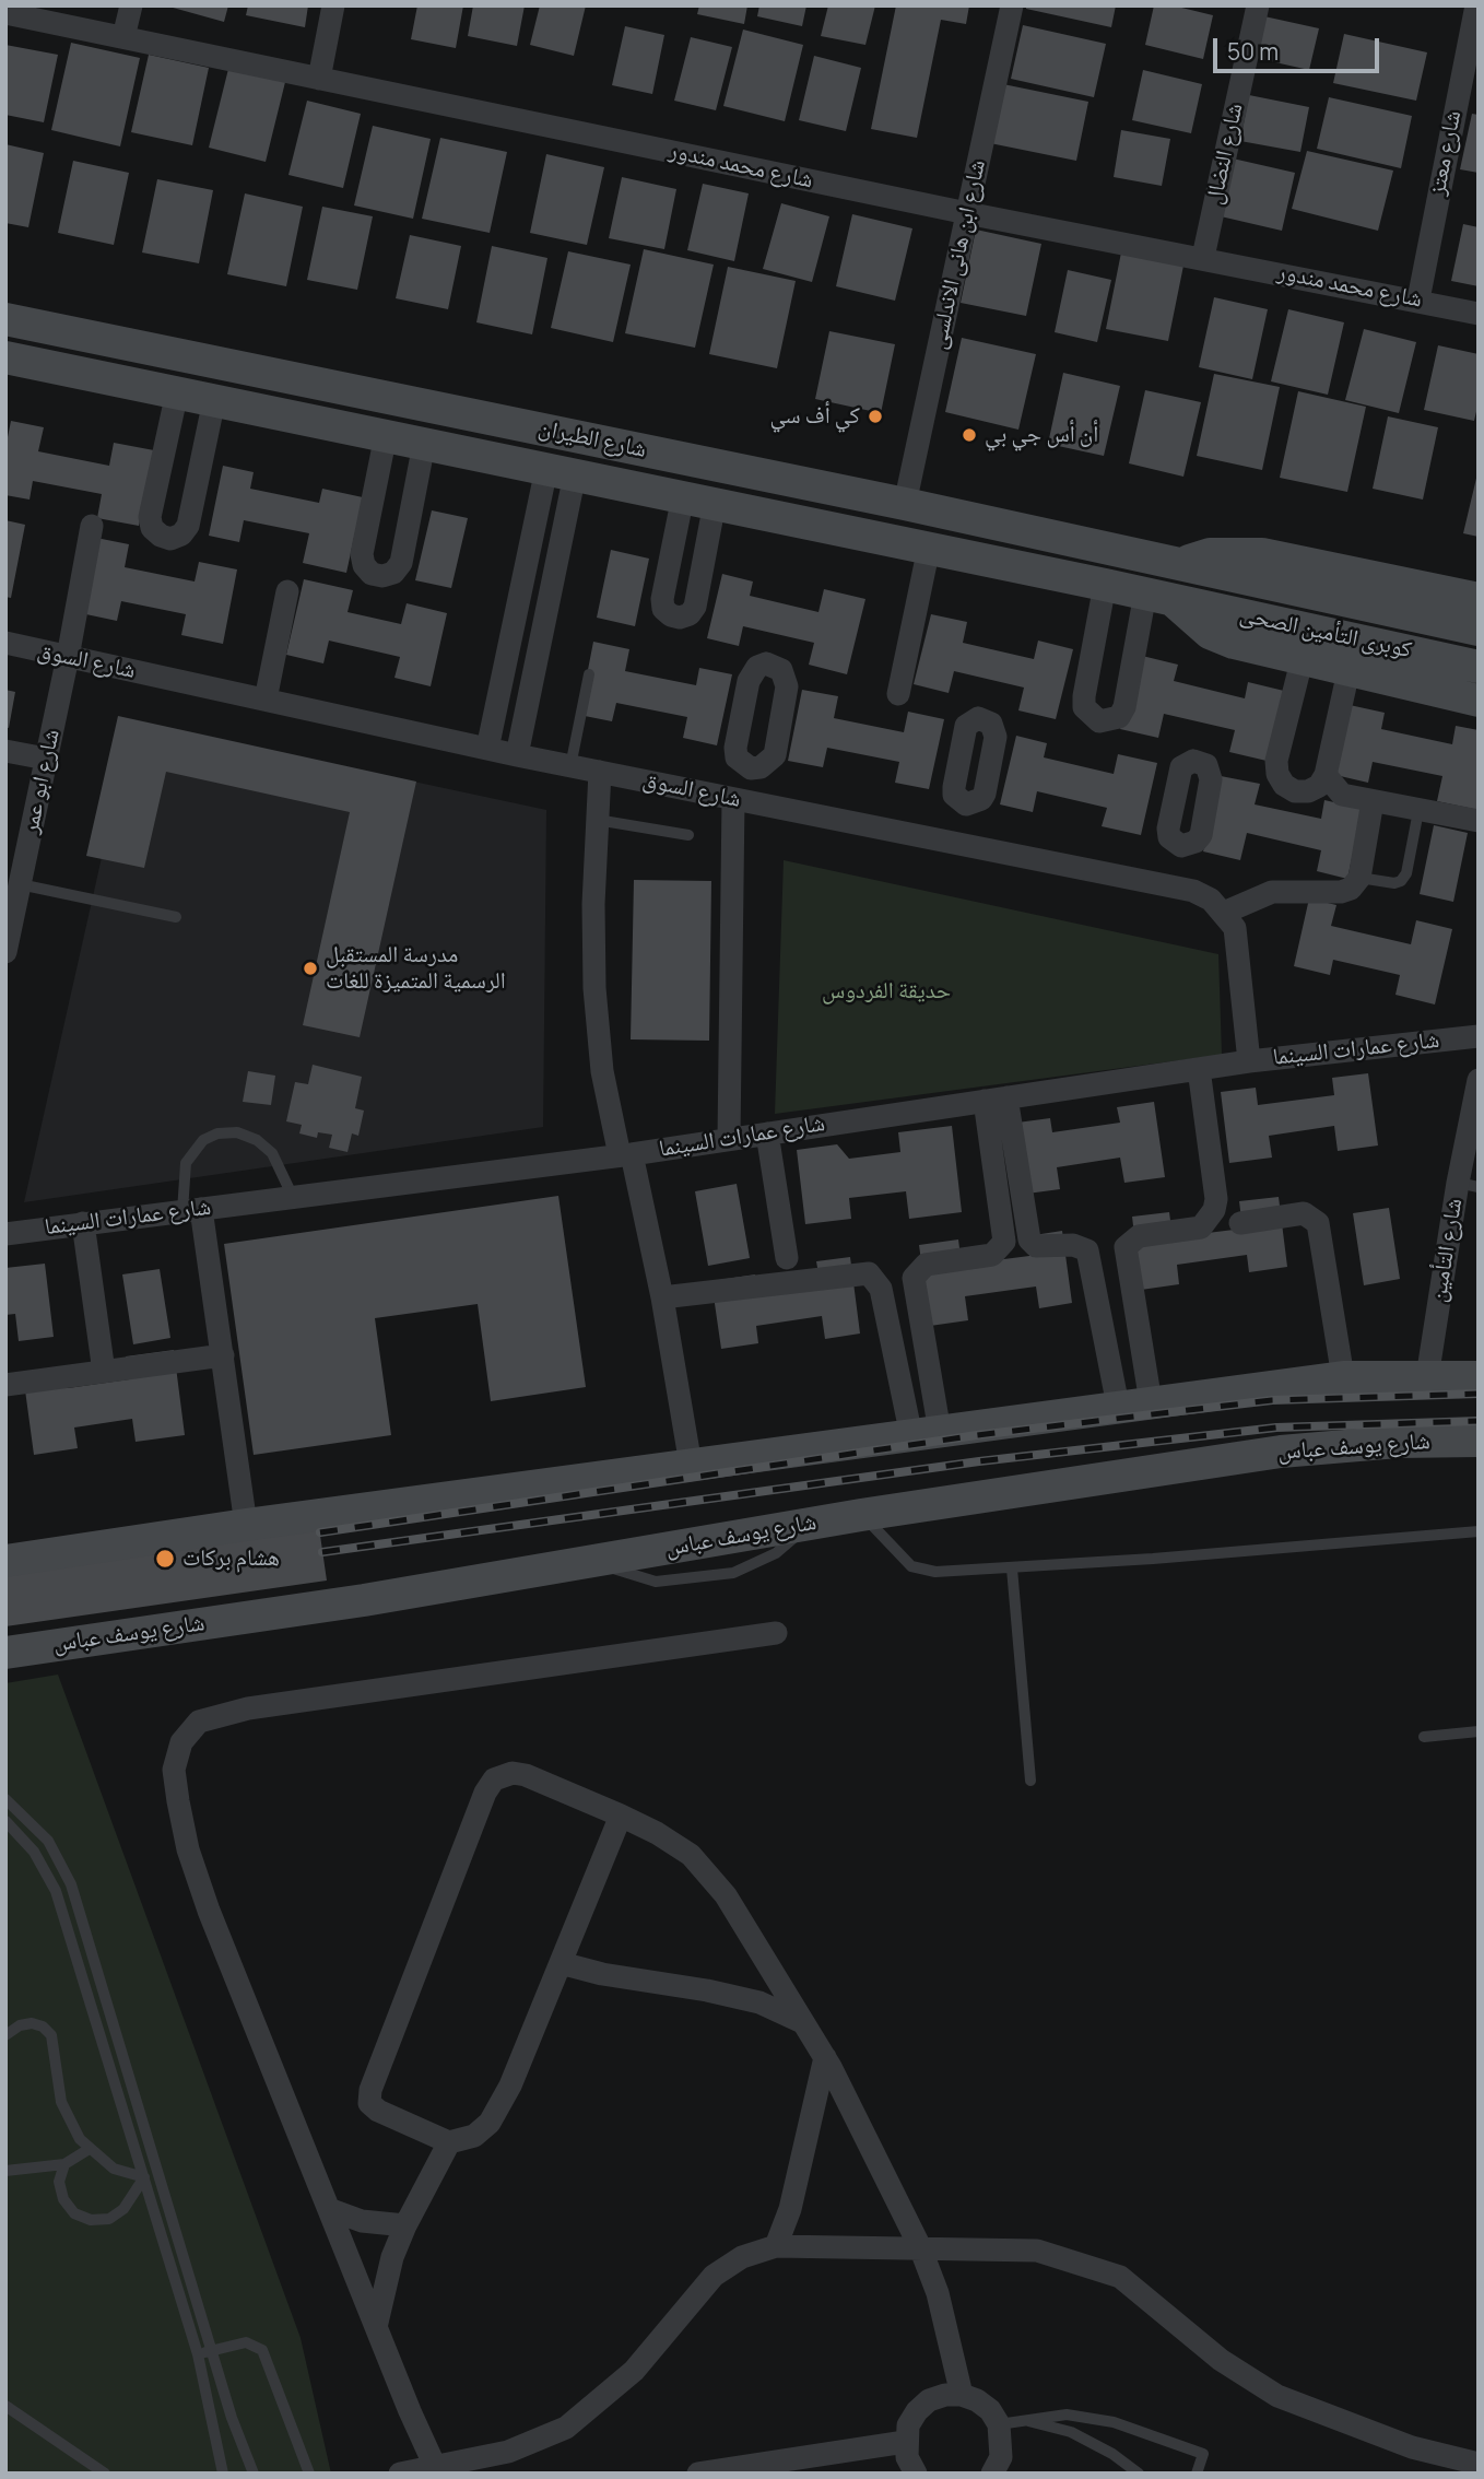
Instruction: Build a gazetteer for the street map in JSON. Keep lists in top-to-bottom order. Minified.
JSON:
{"streets":{"main road":["شارع الطيران","كوبرى التأمين الصحى","شارع يوسف عباس"],"street":["شارع معتز","شارع النضال","شارع محمد مندور","شارع ابن هانى الاندلسى","شارع السوق","شارع ابو عمر","شارع عمارات السينما","شارع التأمين"]},"crossings":[["شارع معتز","شارع محمد مندور"],["شارع النضال","شارع محمد مندور"],["شارع محمد مندور","شارع ابن هانى الاندلسى"],["شارع ابن هانى الاندلسى","شارع الطيران"],["شارع الطيران","كوبرى التأمين الصحى"],["شارع السوق","شارع ابو عمر"]],"parks":["حديقة الفردوس"],"places":["كي أف سي","أن أس جي بي","مدرسة المستقبل الرسمية المتميزة للغات","هشام بركات"],"scale_bar":"50 m"}
